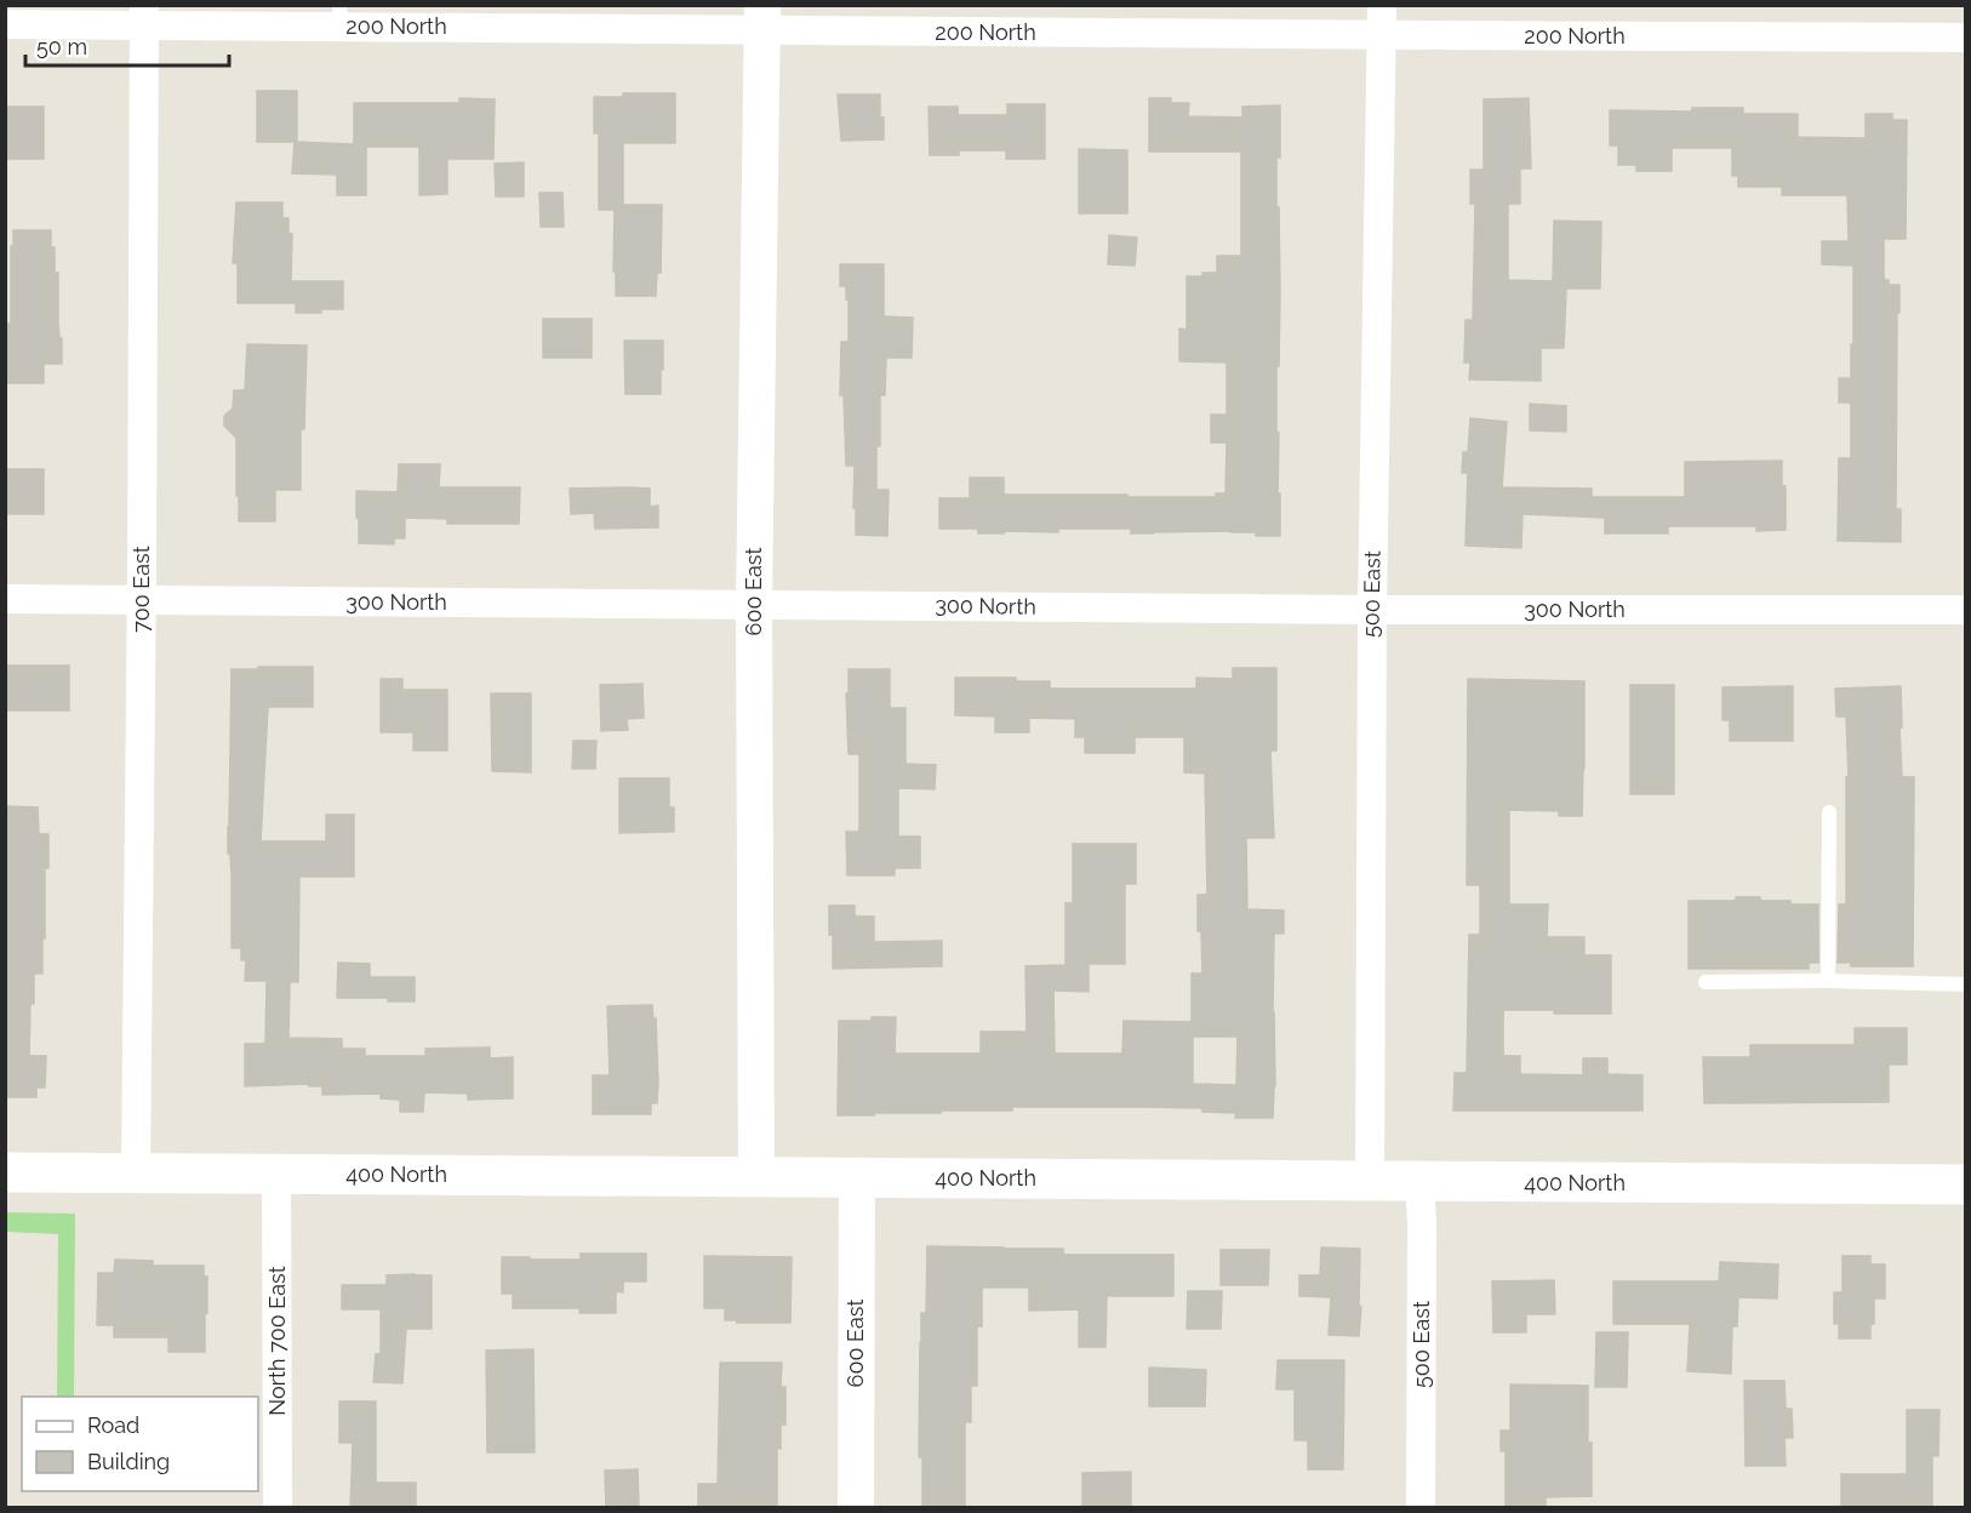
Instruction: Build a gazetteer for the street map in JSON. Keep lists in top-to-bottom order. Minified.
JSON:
{"streets":{"main road":["400 North"],"street":["200 North","700 East","600 East","500 East","300 North","North 700 East"]},"crossings":[["200 North","700 East"],["200 North","600 East"],["200 North","500 East"],["700 East","300 North"],["700 East","400 North"],["600 East","300 North"],["600 East","400 North"],["500 East","300 North"],["500 East","400 North"],["400 North","North 700 East"]],"legend":["Road","Building"],"scale_bar":"50 m"}
